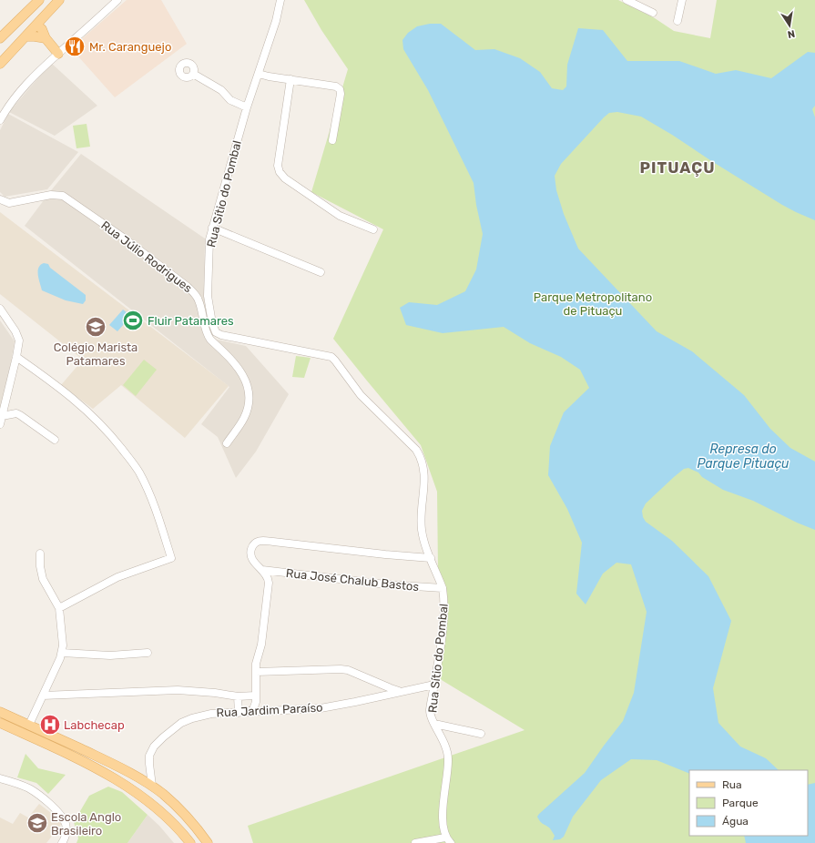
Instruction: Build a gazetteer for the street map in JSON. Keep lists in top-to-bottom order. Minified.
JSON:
{"streets":{"street":["Rua Sítio do Pombal","Rua Júlio Rodrigues","Rua José Chalub Bastos","Rua Jardim Paraíso"]},"crossings":[["Rua Sítio do Pombal","Rua José Chalub Bastos"],["Rua Sítio do Pombal","Rua Jardim Paraíso"]],"districts":["PITUAÇU"],"water":["Represa do Parque Pituaçu"],"parks":["Parque Metropolitano de Pituaçu"],"places":{"restaurant":["Mr. Caranguejo"],"sports":["Fluir Patamares"],"school or university":["Colégio Marista Patamares","Escola Anglo Brasileiro"],"hospital":["Labchecap"]},"legend":["Rua","Parque","Água"],"north":"bottom"}
